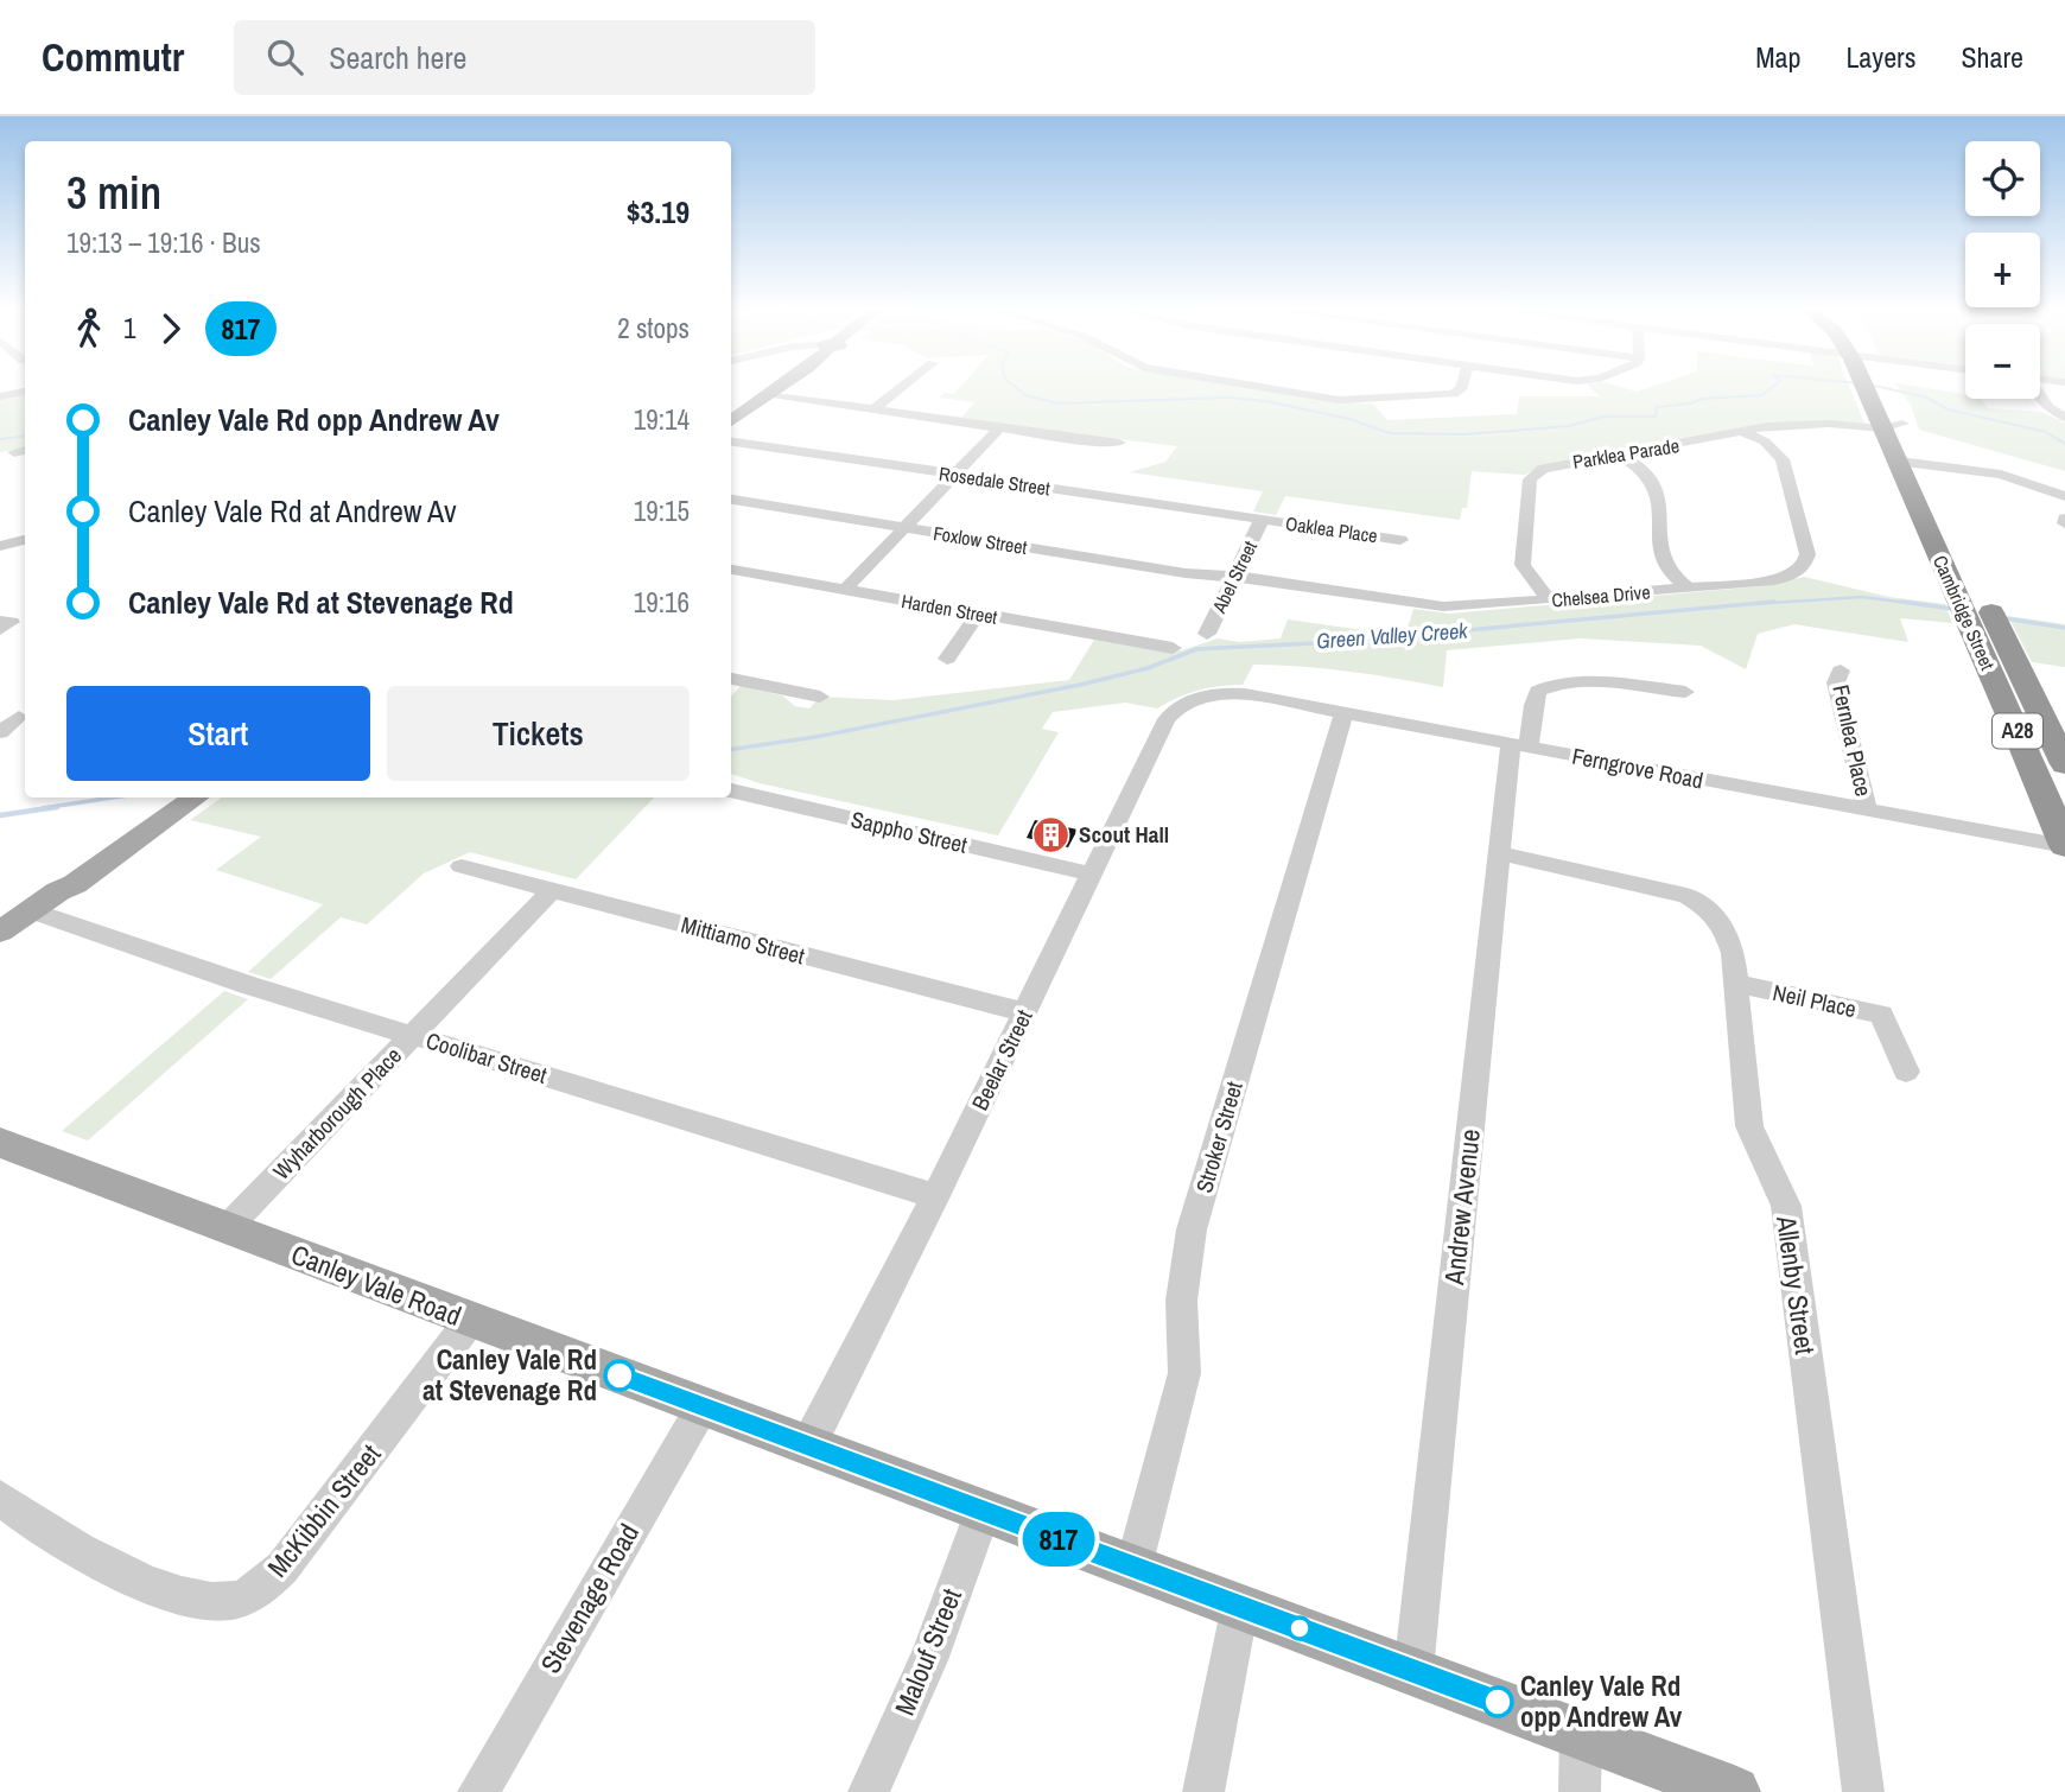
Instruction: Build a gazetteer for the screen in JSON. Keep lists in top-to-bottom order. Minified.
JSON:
{"streets":{"highway":["Cambridge Street","A28"],"main road":["Canley Vale Road"],"street":["Parklea Parade","Rosedale Street","Oaklea Place","Foxlow Street","Abel Street","Chelsea Drive","Harden Street","Fernlea Place","Ferngrove Road","Sappho Street","Mittiamo Street","Neil Place","Coolibar Street","Beelar Street","Wyharborough Place","Stroker Street","Andrew Avenue","Allenby Street","McKibbin Street","Stevenage Road","Malouf Street"]},"crossings":[["Parklea Parade","Chelsea Drive"],["Parklea Parade","Cambridge Street"],["Rosedale Street","Oaklea Place"],["Rosedale Street","Abel Street"],["Oaklea Place","Abel Street"],["Foxlow Street","Abel Street"],["Foxlow Street","Chelsea Drive"],["Abel Street","Chelsea Drive"],["Cambridge Street","Ferngrove Road"],["Fernlea Place","Ferngrove Road"],["Ferngrove Road","Beelar Street"],["Ferngrove Road","Stroker Street"],["Ferngrove Road","Andrew Avenue"],["Sappho Street","Beelar Street"],["Mittiamo Street","Beelar Street"],["Mittiamo Street","Wyharborough Place"],["Neil Place","Allenby Street"],["Coolibar Street","Beelar Street"],["Coolibar Street","Wyharborough Place"],["Beelar Street","Canley Vale Road"],["Wyharborough Place","Canley Vale Road"],["Stroker Street","Canley Vale Road"],["Andrew Avenue","Canley Vale Road"],["Andrew Avenue","Allenby Street"],["Canley Vale Road","McKibbin Street"],["Canley Vale Road","Stevenage Road"],["Canley Vale Road","Malouf Street"]],"water":["Green Valley Creek"],"places":{"building":["Scout Hall"],"other":["Canley Vale Rd at Stevenage Rd","Canley Vale Rd opp Andrew Av"]},"lines":["bus line 817"],"page":{"header":"Commutr","search":"Search here","nav":["Map","Layers","Share"],"on_map":"817","map_buttons":["+","−"],"heading":["3 min","19:13 – 19:16 · Bus","$3.19"],"legs":["1","817","2 stops"],"list":[{"name":"Canley Vale Rd opp Andrew Av","value":"19:14"},{"name":"Canley Vale Rd at Andrew Av","value":"19:15"},{"name":"Canley Vale Rd at Stevenage Rd","value":"19:16"}],"buttons":["Start","Tickets"]}}
